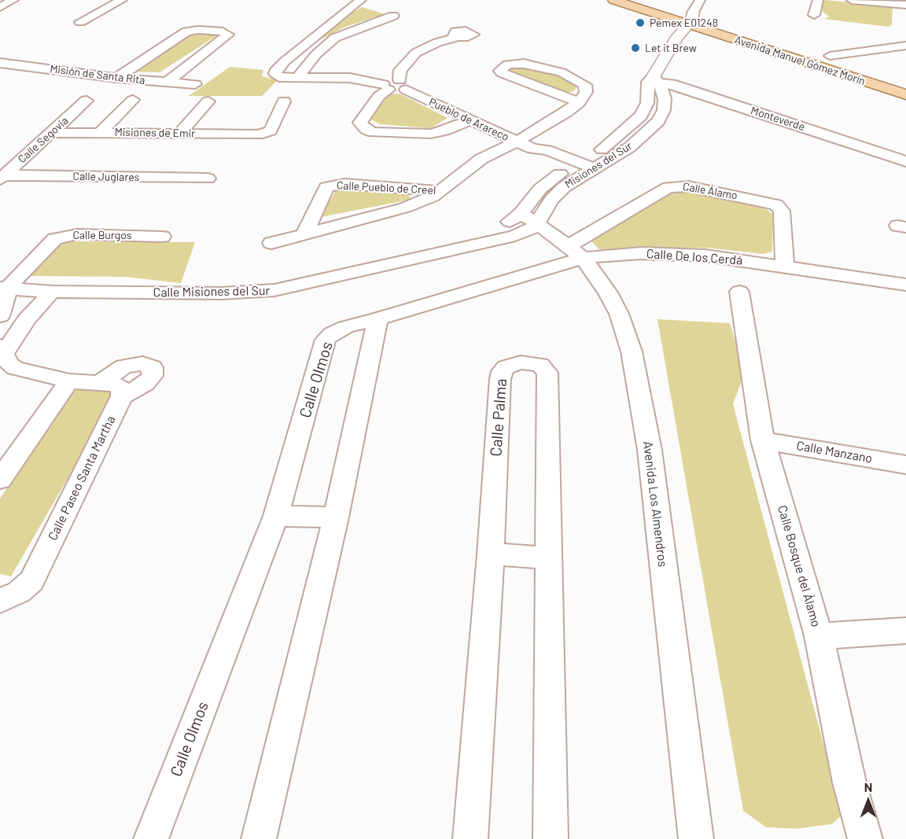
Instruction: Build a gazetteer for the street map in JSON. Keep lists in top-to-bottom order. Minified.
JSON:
{"streets":{"main road":["Avenida Manuel Gómez Morín"],"street":["Misión de Santa Rita","Monteverde","Pueblo de Arareco","Misiones de Emir","Calle Segovia","Misiones del Sur","Calle Juglares","Calle Pueblo de Creel","Calle Álamo","Calle Burgos","Calle De los Cerdá","Calle Misiones del Sur","Calle Olmos","Calle Palma","Calle Manzano","Calle Paseo Santa Martha","Avenida Los Almendros","Calle Bosque del Álamo"]},"crossings":[["Monteverde","Misiones del Sur"],["Pueblo de Arareco","Misiones del Sur"],["Pueblo de Arareco","Calle Pueblo de Creel"],["Misiones de Emir","Calle Segovia"],["Calle Segovia","Calle Juglares"],["Misiones del Sur","Calle Misiones del Sur"],["Misiones del Sur","Avenida Los Almendros"],["Calle Álamo","Calle De los Cerdá"],["Calle Álamo","Avenida Los Almendros"],["Calle Burgos","Calle Misiones del Sur"],["Calle De los Cerdá","Calle Olmos"],["Calle De los Cerdá","Avenida Los Almendros"],["Calle Misiones del Sur","Avenida Los Almendros"],["Calle Manzano","Calle Bosque del Álamo"]],"places":["Pemex E01248","Let it Brew"],"north":"top"}
